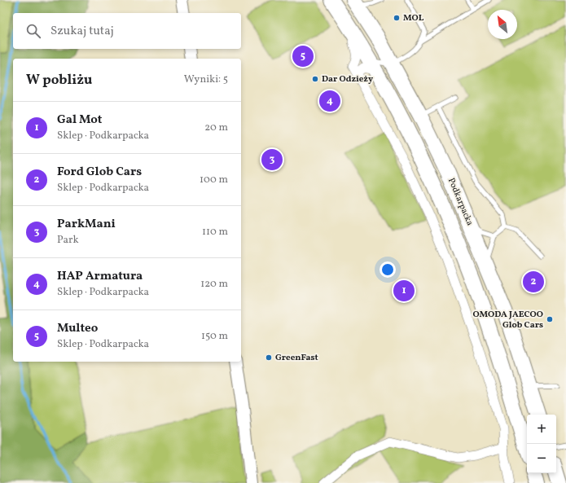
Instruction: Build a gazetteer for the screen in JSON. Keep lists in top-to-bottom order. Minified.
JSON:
{"streets":{"main road":["Podkarpacka"]},"places":["MOL","Dar Odzieży","OMODA JAECOO Glob Cars","GreenFast"],"north":"top left","page":{"search":"Szukaj tutaj","pins":["5","4","3","2","1"],"heading":["W pobliżu","Wyniki: 5"],"list":[{"mark":"1","name":"Gal Mot","note":"Sklep · Podkarpacka","value":"20 m"},{"mark":"2","name":"Ford Glob Cars","note":"Sklep · Podkarpacka","value":"100 m"},{"mark":"3","name":"ParkMani","note":"Park","value":"110 m"},{"mark":"4","name":"HAP Armatura","note":"Sklep · Podkarpacka","value":"120 m"},{"mark":"5","name":"Multeo","note":"Sklep · Podkarpacka","value":"150 m"}],"map_buttons":["+","−"]}}
